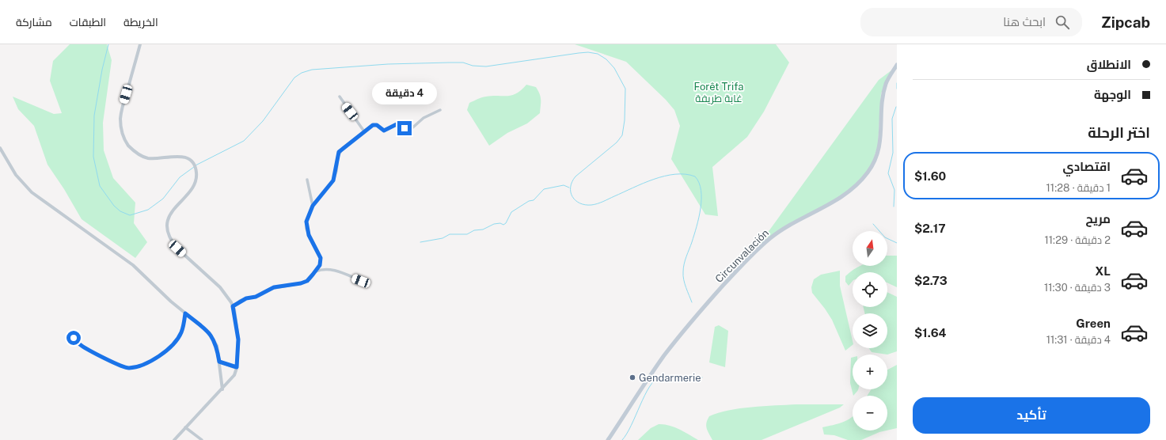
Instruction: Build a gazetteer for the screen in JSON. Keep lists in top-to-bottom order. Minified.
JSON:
{"streets":{"main road":["Circunvalación"]},"parks":["Forêt Trifa غابة طريفة"],"places":["Gendarmerie"],"north":"top","page":{"header":"Zipcab","search":"ابحث هنا","nav":["الخريطة","الطبقات","مشاركة"],"banner":["الانطلاق","الوجهة"],"bubble":"4 دقيقة","heading":"اختر الرحلة","list":[{"name":"اقتصادي","note":"1 دقيقة · 11:28","value":"$1.60"},{"name":"مريح","note":"2 دقيقة · 11:29","value":"$2.17"},{"name":"XL","note":"3 دقيقة · 11:30","value":"$2.73"},{"name":"Green","note":"4 دقيقة · 11:31","value":"$1.64"}],"map_buttons":["+","−"],"buttons":"تأكيد"}}
